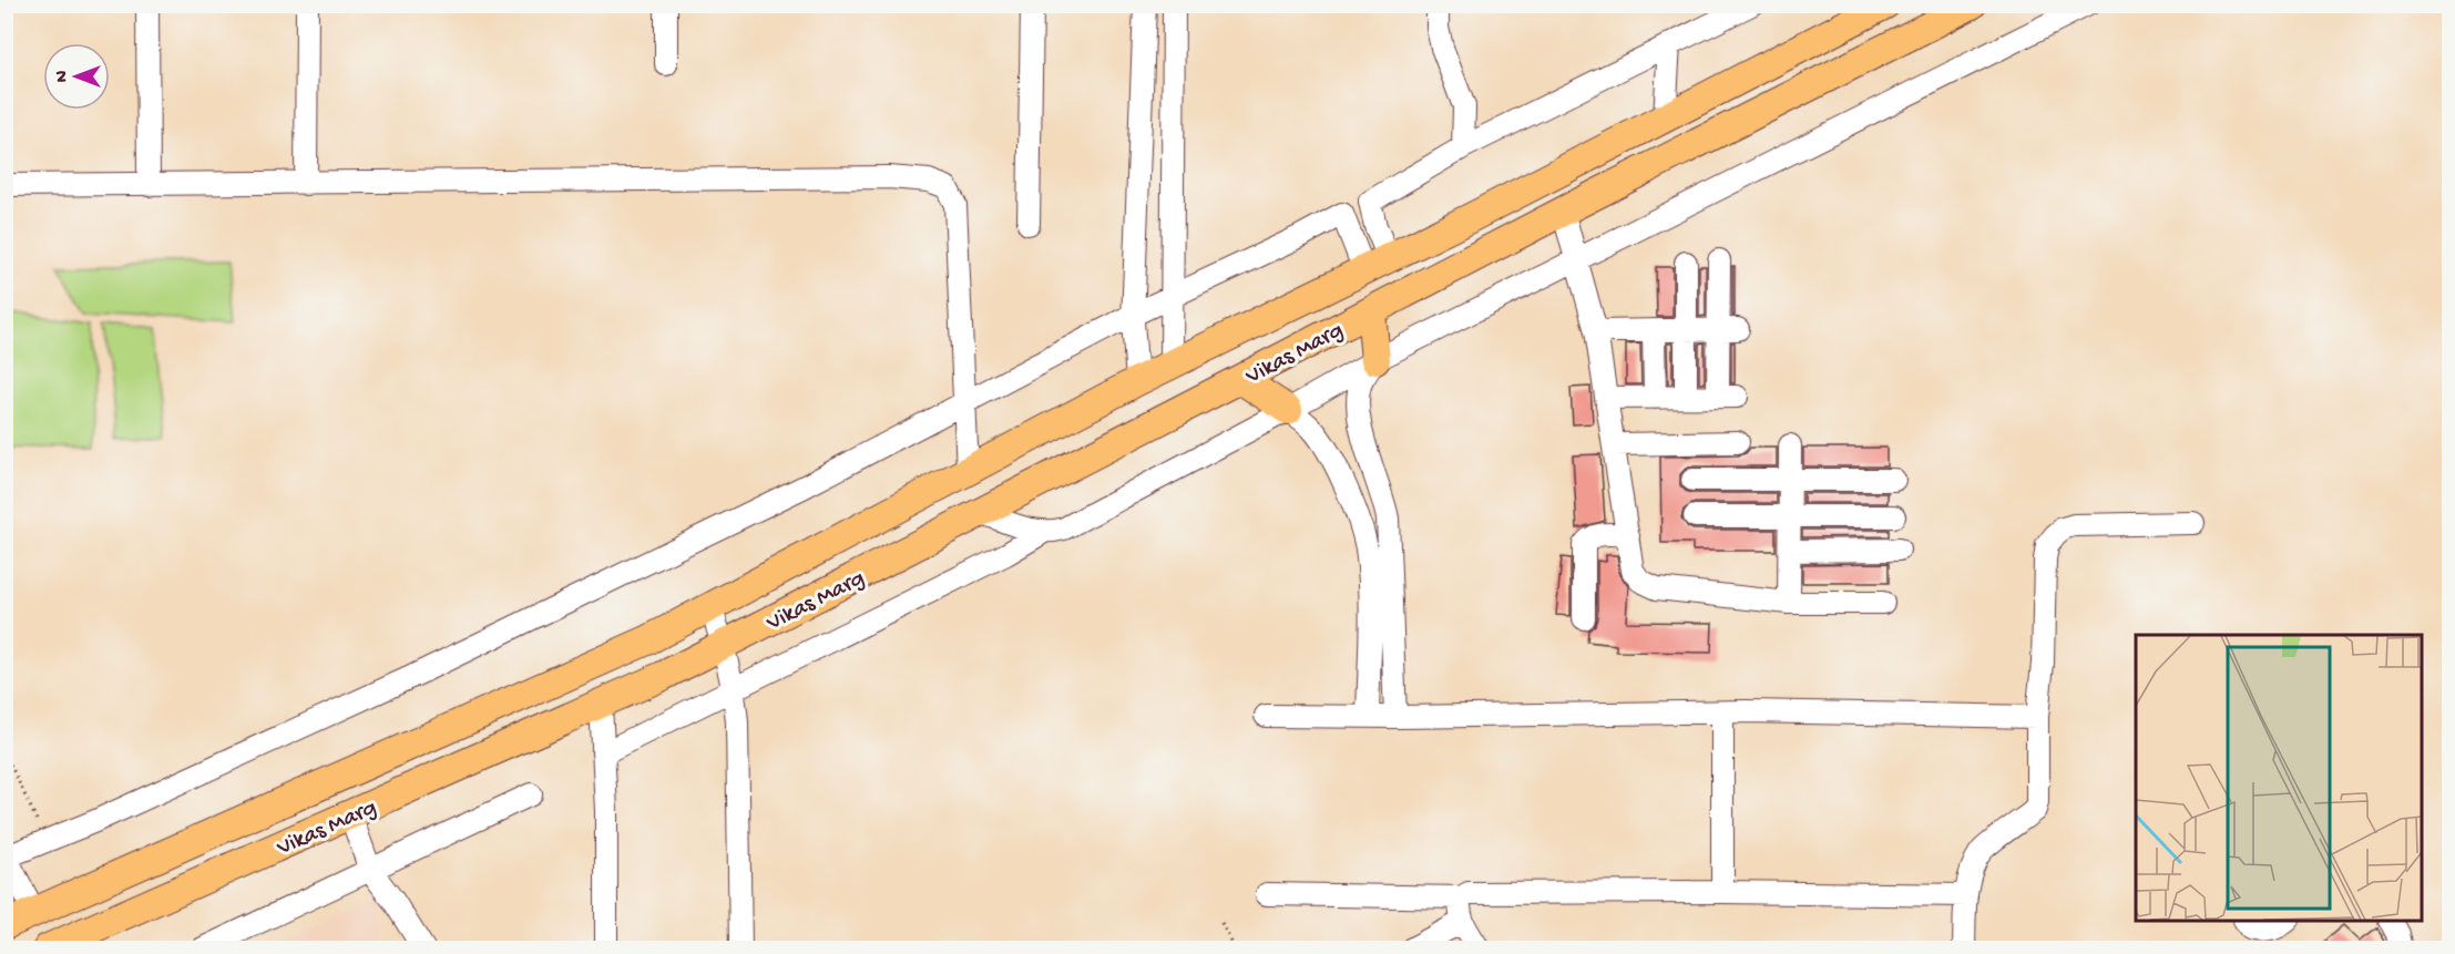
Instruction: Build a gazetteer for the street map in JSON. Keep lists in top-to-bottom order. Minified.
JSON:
{"streets":{"main road":["Vikas Marg"]},"north":"left"}
